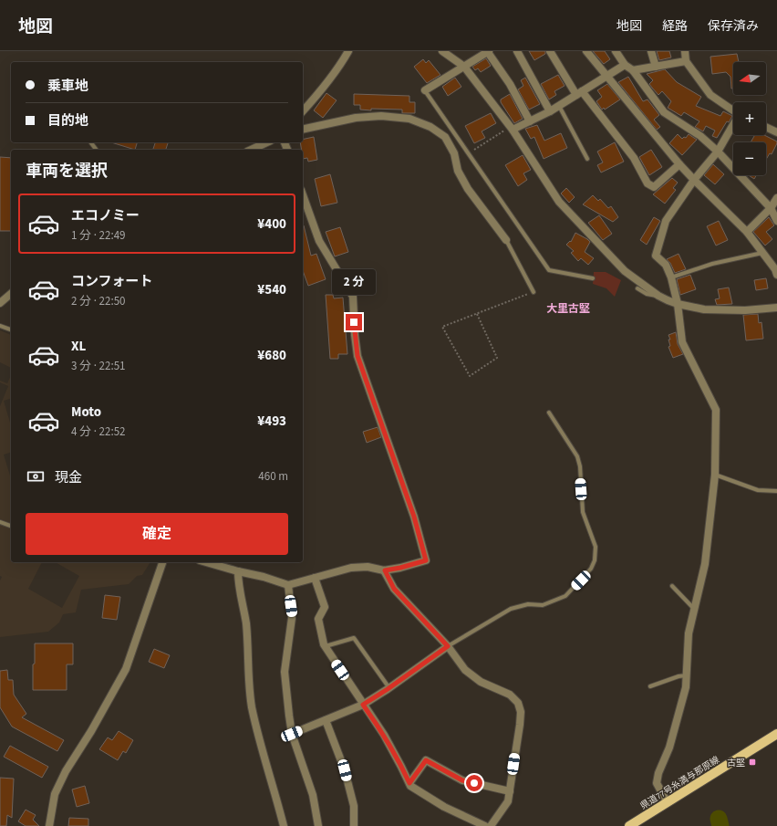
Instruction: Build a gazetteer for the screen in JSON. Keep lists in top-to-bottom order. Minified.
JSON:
{"streets":{"main road":["県道77号糸満与那原線"]},"districts":["大里古堅"],"places":{"transit":["古堅"]},"north":"left","page":{"header":"地図","nav":["地図","経路","保存済み"],"map_buttons":["+","−"],"banner":["乗車地","目的地"],"heading":"車両を選択","list":[{"name":"エコノミー","note":"1 分 · 22:49","value":"¥400"},{"name":"コンフォート","note":"2 分 · 22:50","value":"¥540"},{"name":"XL","note":"3 分 · 22:51","value":"¥680"},{"name":"Moto","note":"4 分 · 22:52","value":"¥493"}],"bubble":"2 分","pay":["現金","460 m"],"buttons":"確定"}}
